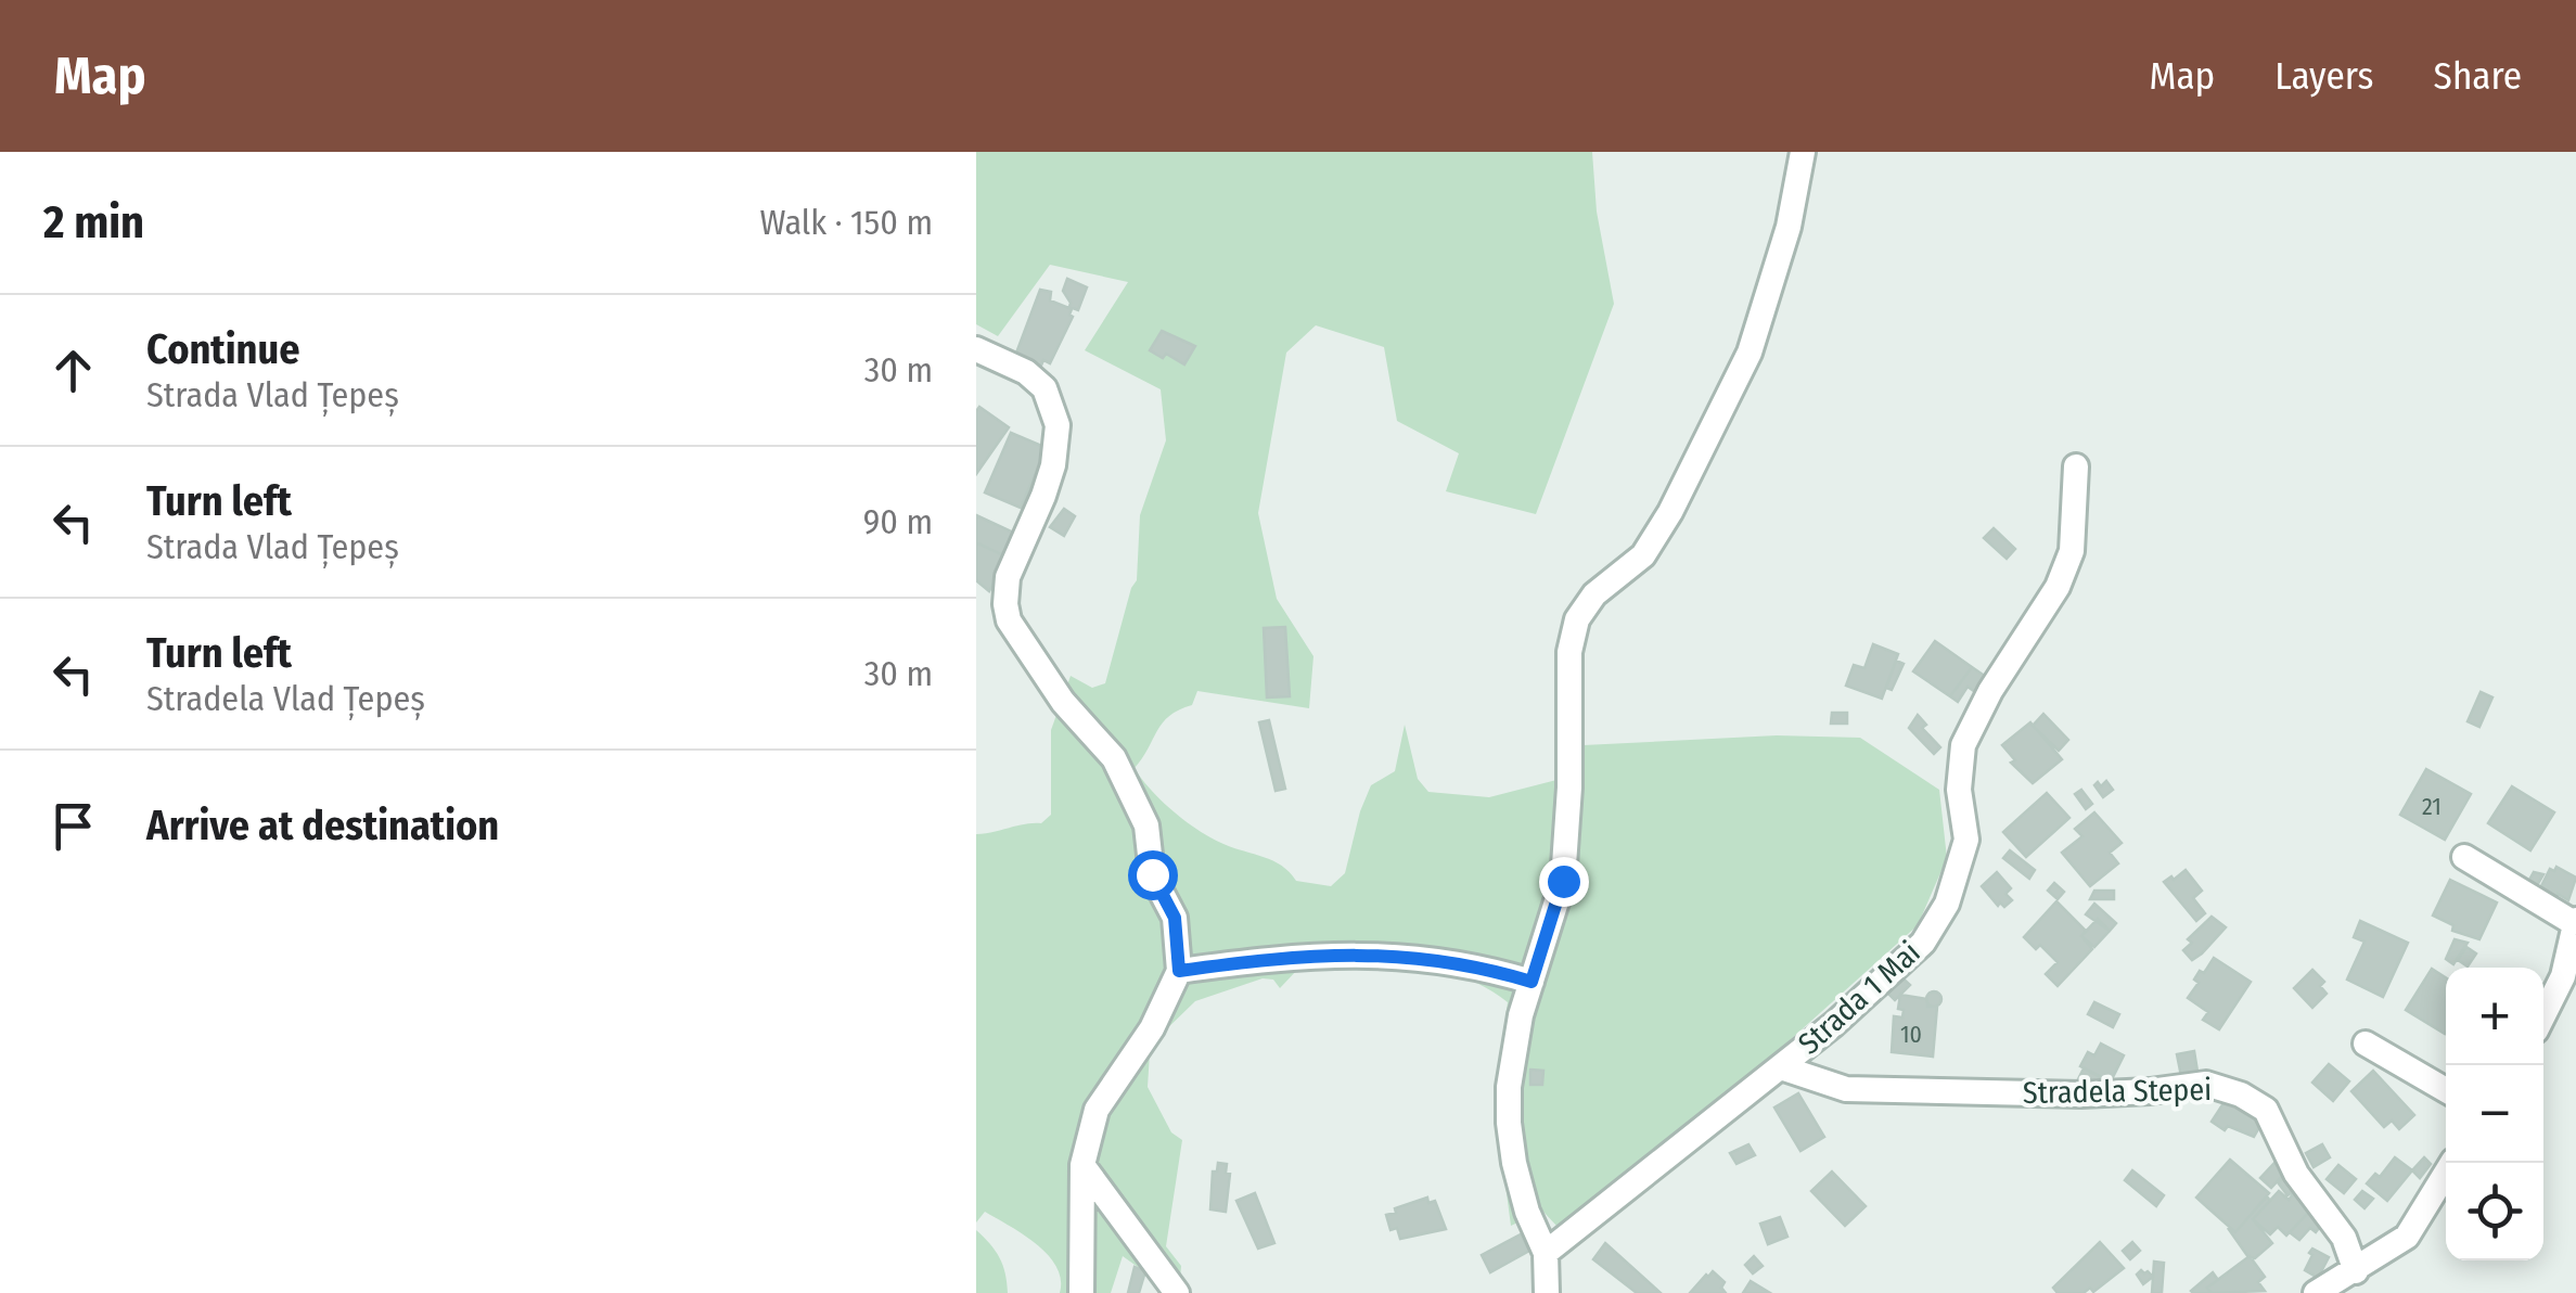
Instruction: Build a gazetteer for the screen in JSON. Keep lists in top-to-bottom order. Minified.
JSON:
{"streets":{"street":["Strada 1 Mai","Stradela Stepei"]},"crossings":[["Strada 1 Mai","Stradela Stepei"]],"house_numbers":["21","10"],"page":{"header":"Map","nav":["Map","Layers","Share"],"heading":["2 min","Walk · 150 m"],"list":[["Continue","Strada Vlad Țepeș","30 m"],["Turn left","Strada Vlad Țepeș","90 m"],["Turn left","Stradela Vlad Țepeș","30 m"],"Arrive at destination"],"map_buttons":["+","−"]}}
